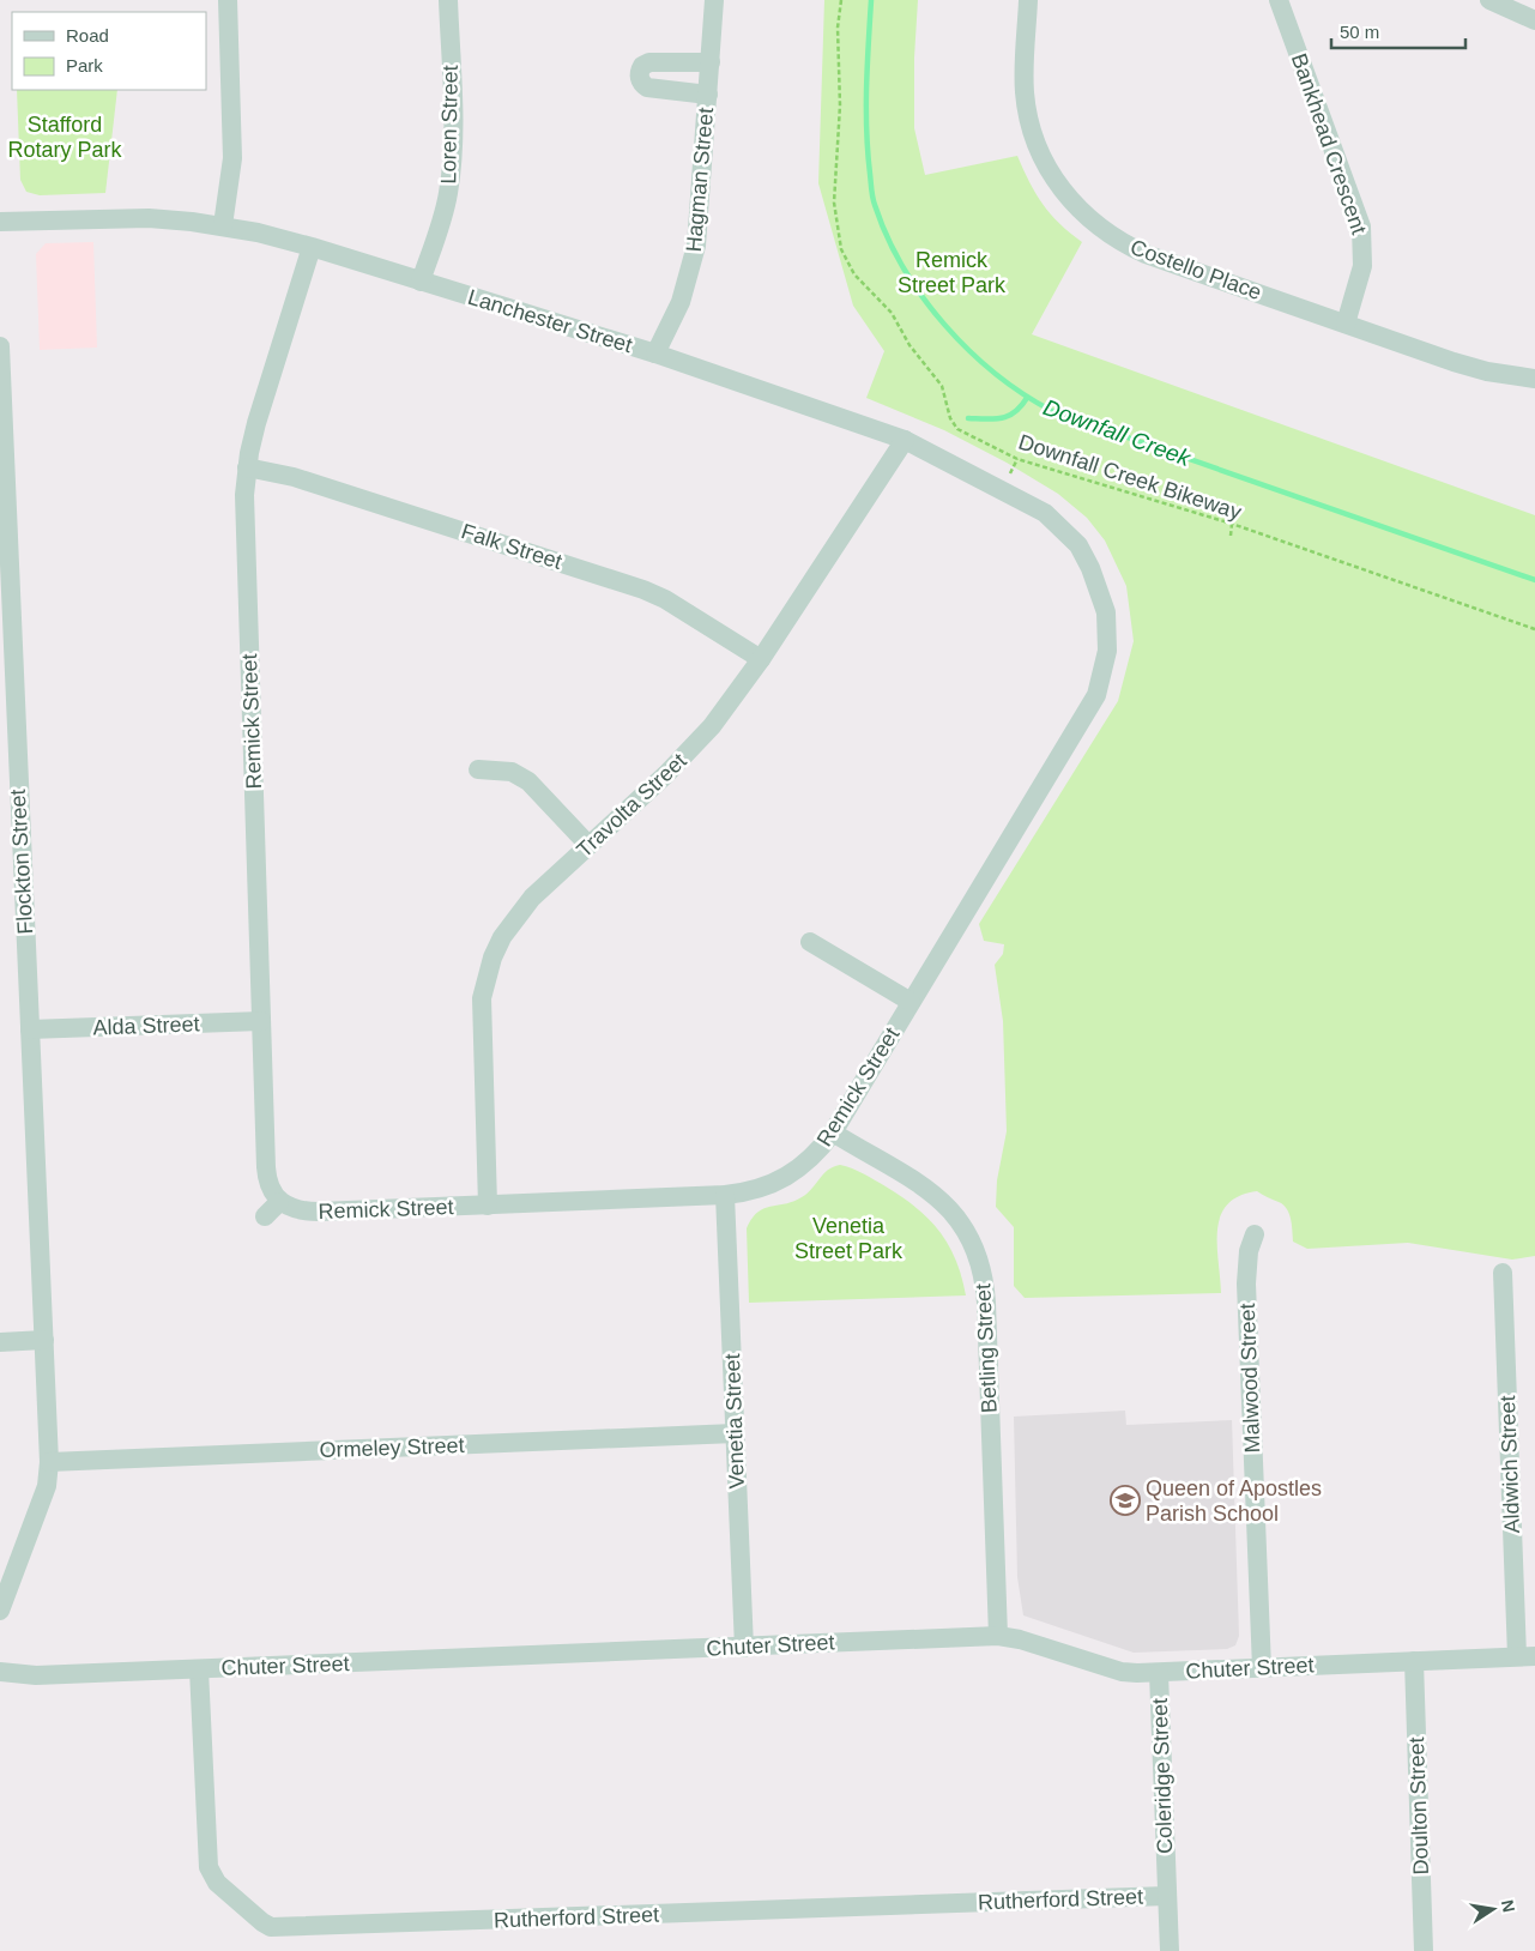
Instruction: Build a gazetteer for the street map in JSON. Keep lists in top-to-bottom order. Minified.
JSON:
{"streets":{"street":["Loren Street","Bankhead Crescent","Hagman Street","Costello Place","Lanchester Street","Falk Street","Remick Street","Travolta Street","Flockton Street","Alda Street","Betling Street","Malwood Street","Venetia Street","Ormeley Street","Aldwich Street","Chuter Street","Coleridge Street","Doulton Street","Rutherford Street"],"path":["Downfall Creek Bikeway"]},"crossings":[["Loren Street","Lanchester Street"],["Bankhead Crescent","Costello Place"],["Hagman Street","Lanchester Street"],["Lanchester Street","Remick Street"],["Lanchester Street","Travolta Street"],["Falk Street","Remick Street"],["Falk Street","Travolta Street"],["Remick Street","Travolta Street"],["Remick Street","Alda Street"],["Remick Street","Betling Street"],["Remick Street","Venetia Street"],["Flockton Street","Alda Street"],["Flockton Street","Ormeley Street"],["Betling Street","Chuter Street"],["Malwood Street","Chuter Street"],["Venetia Street","Ormeley Street"],["Venetia Street","Chuter Street"],["Aldwich Street","Chuter Street"],["Chuter Street","Coleridge Street"],["Chuter Street","Doulton Street"],["Chuter Street","Rutherford Street"],["Coleridge Street","Rutherford Street"]],"water":["Downfall Creek"],"parks":["Stafford Rotary Park","Remick Street Park","Venetia Street Park"],"places":{"school or university":["Queen of Apostles Parish School"]},"legend":["Road","Park"],"scale_bar":"50 m","north":"right"}
